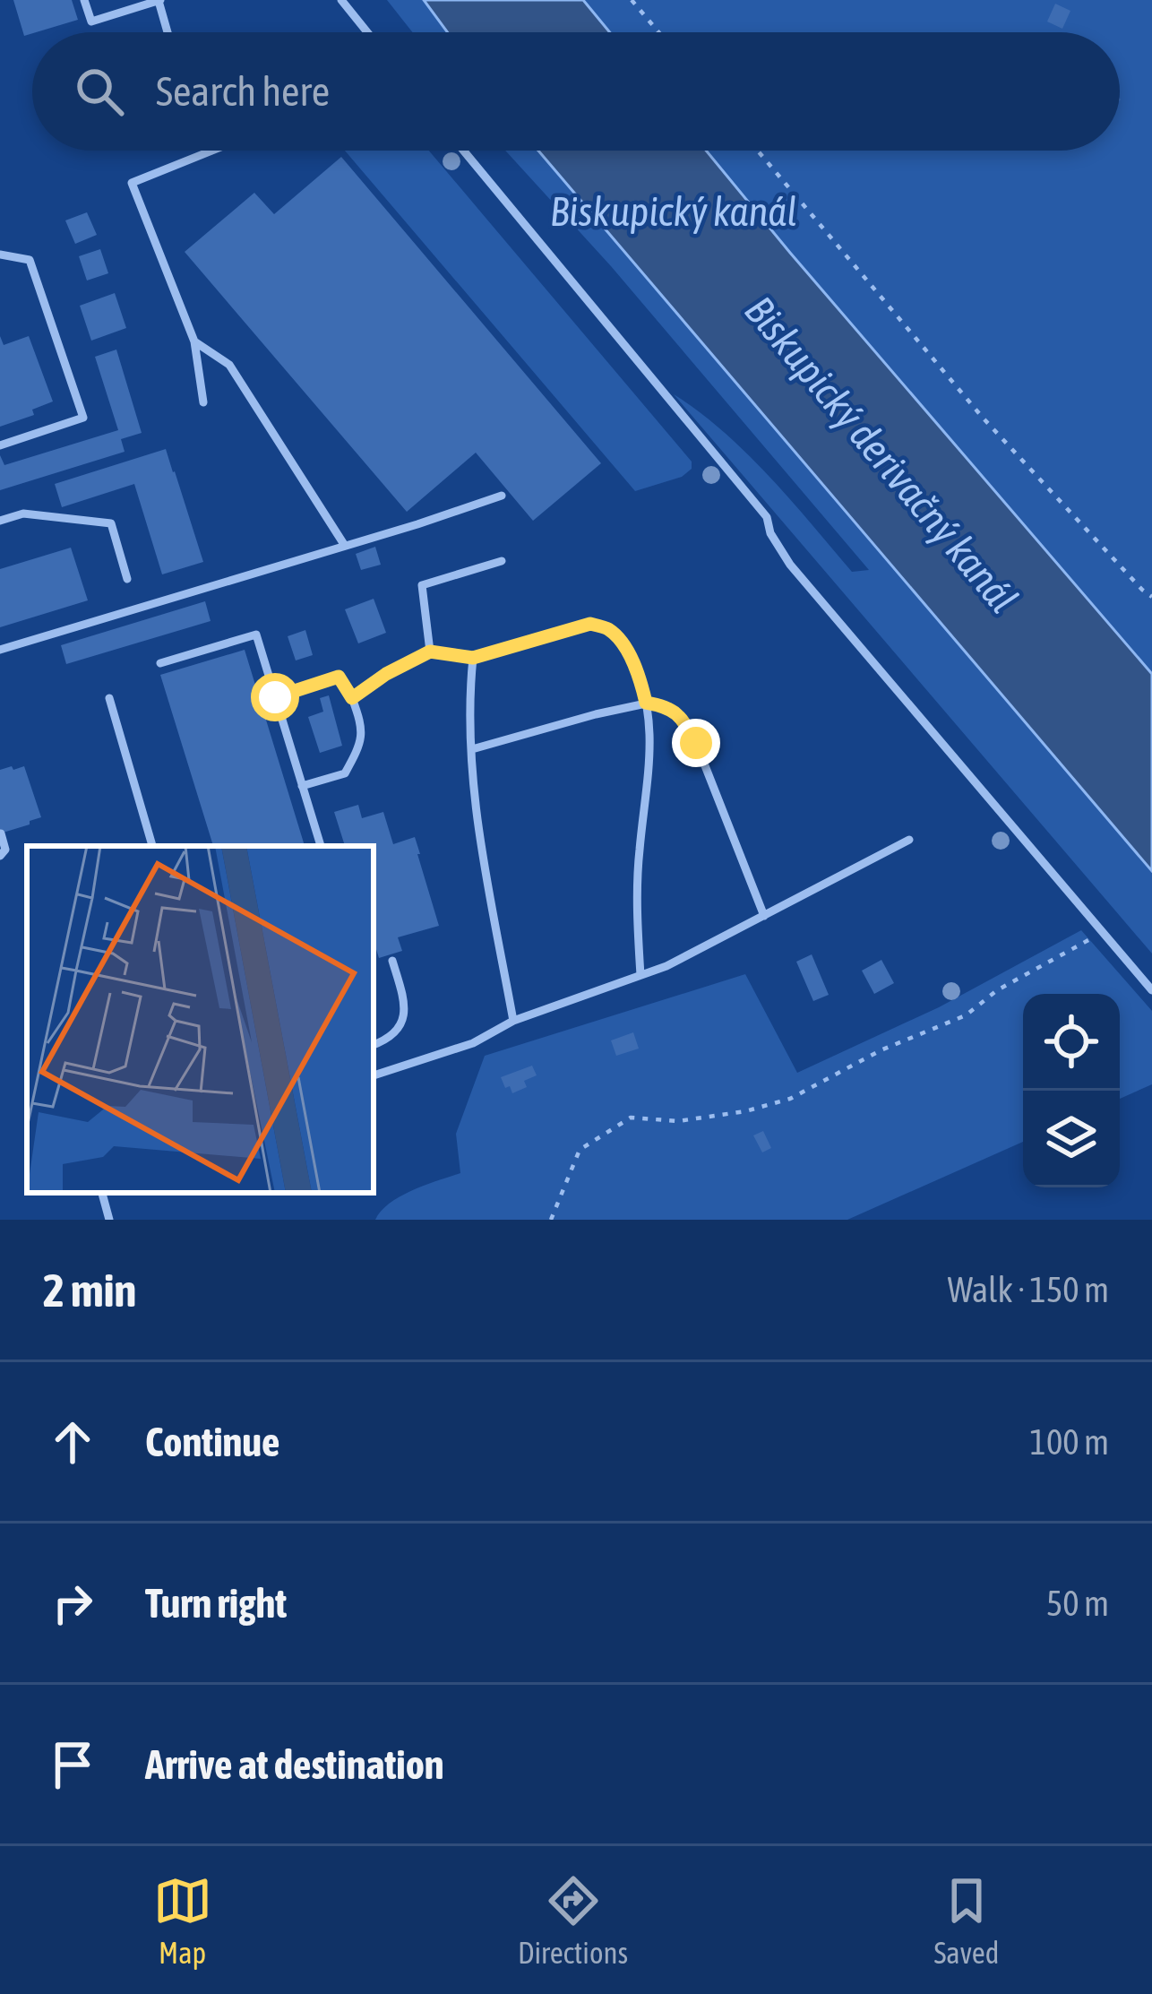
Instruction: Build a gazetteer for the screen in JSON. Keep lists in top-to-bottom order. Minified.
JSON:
{"water":["Biskupický kanál","Biskupický derivačný kanál"],"page":{"search":"Search here","heading":["2 min","Walk · 150 m"],"list":[["Continue","100 m"],["Turn right","50 m"],"Arrive at destination"],"nav":["Map","Directions","Saved"]}}
